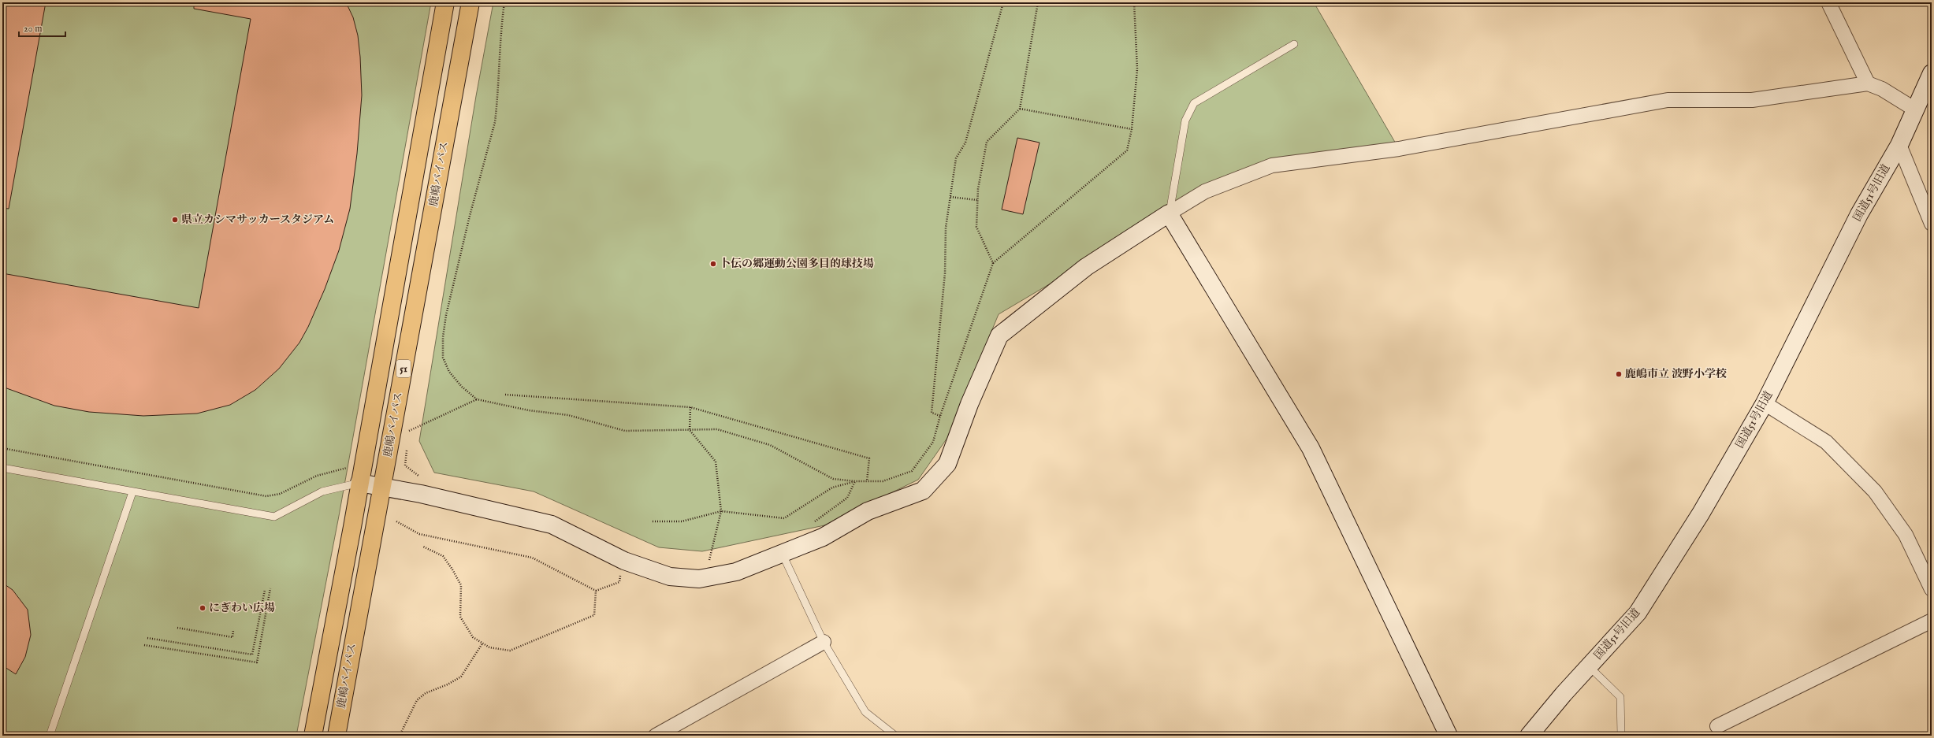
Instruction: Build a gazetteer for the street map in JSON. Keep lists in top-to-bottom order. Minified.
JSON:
{"streets":{"highway":["鹿嶋バイパス","51"],"street":["国道51号旧道"]},"places":["県立カシマサッカースタジアム","卜伝の郷運動公園多目的球技場","鹿嶋市立 波野小学校","にぎわい広場"],"scale_bar":"20 m"}
